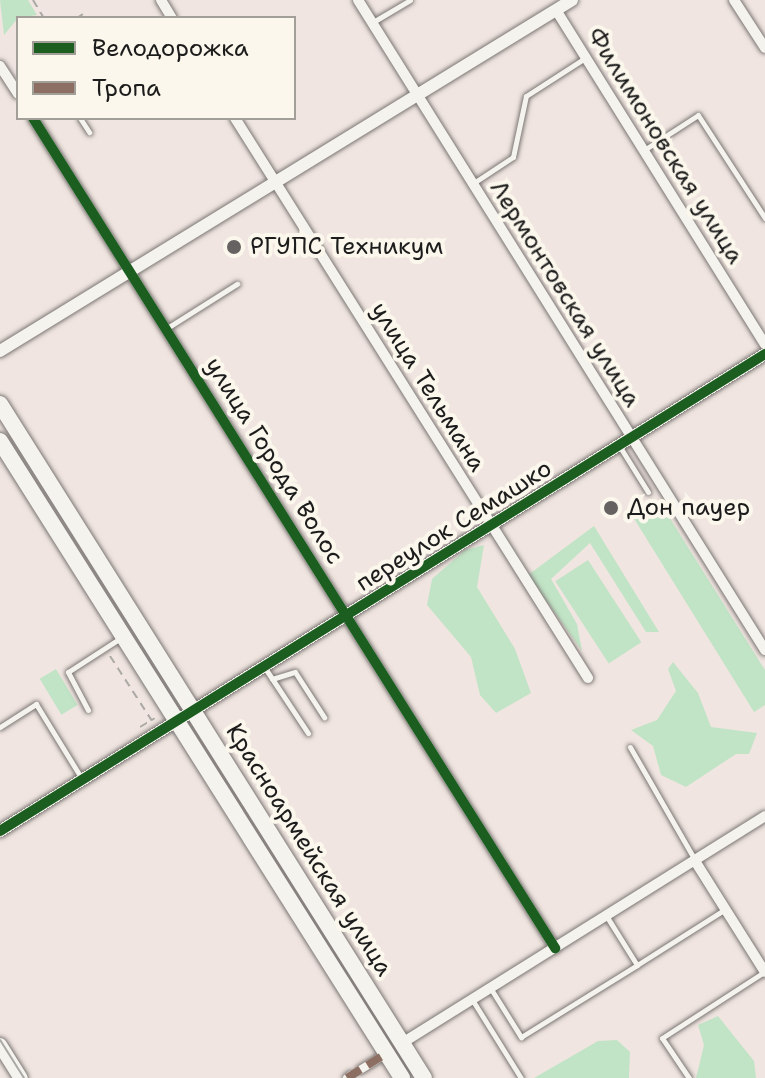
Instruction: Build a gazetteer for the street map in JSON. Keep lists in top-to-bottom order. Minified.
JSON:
{"streets":{"main road":["Красноармейская улица"],"street":["Филимоновская улица","Лермонтовская улица","улица Тельмана","улица Города Волос","переулок Семашко"]},"crossings":[["Лермонтовская улица","переулок Семашко"],["улица Тельмана","переулок Семашко"],["улица Города Волос","переулок Семашко"],["переулок Семашко","Красноармейская улица"]],"places":["РГУПС Техникум","Дон пауер"],"legend":["Велодорожка","Тропа"]}
